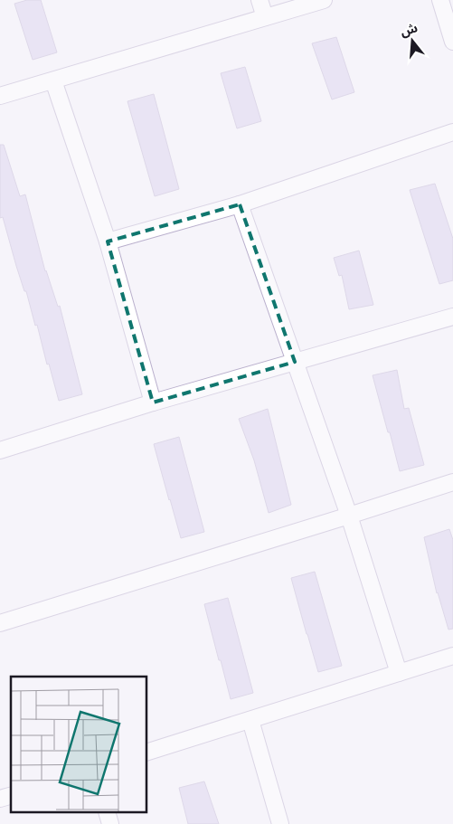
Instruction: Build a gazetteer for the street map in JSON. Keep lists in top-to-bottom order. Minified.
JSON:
{"north":"top"}
